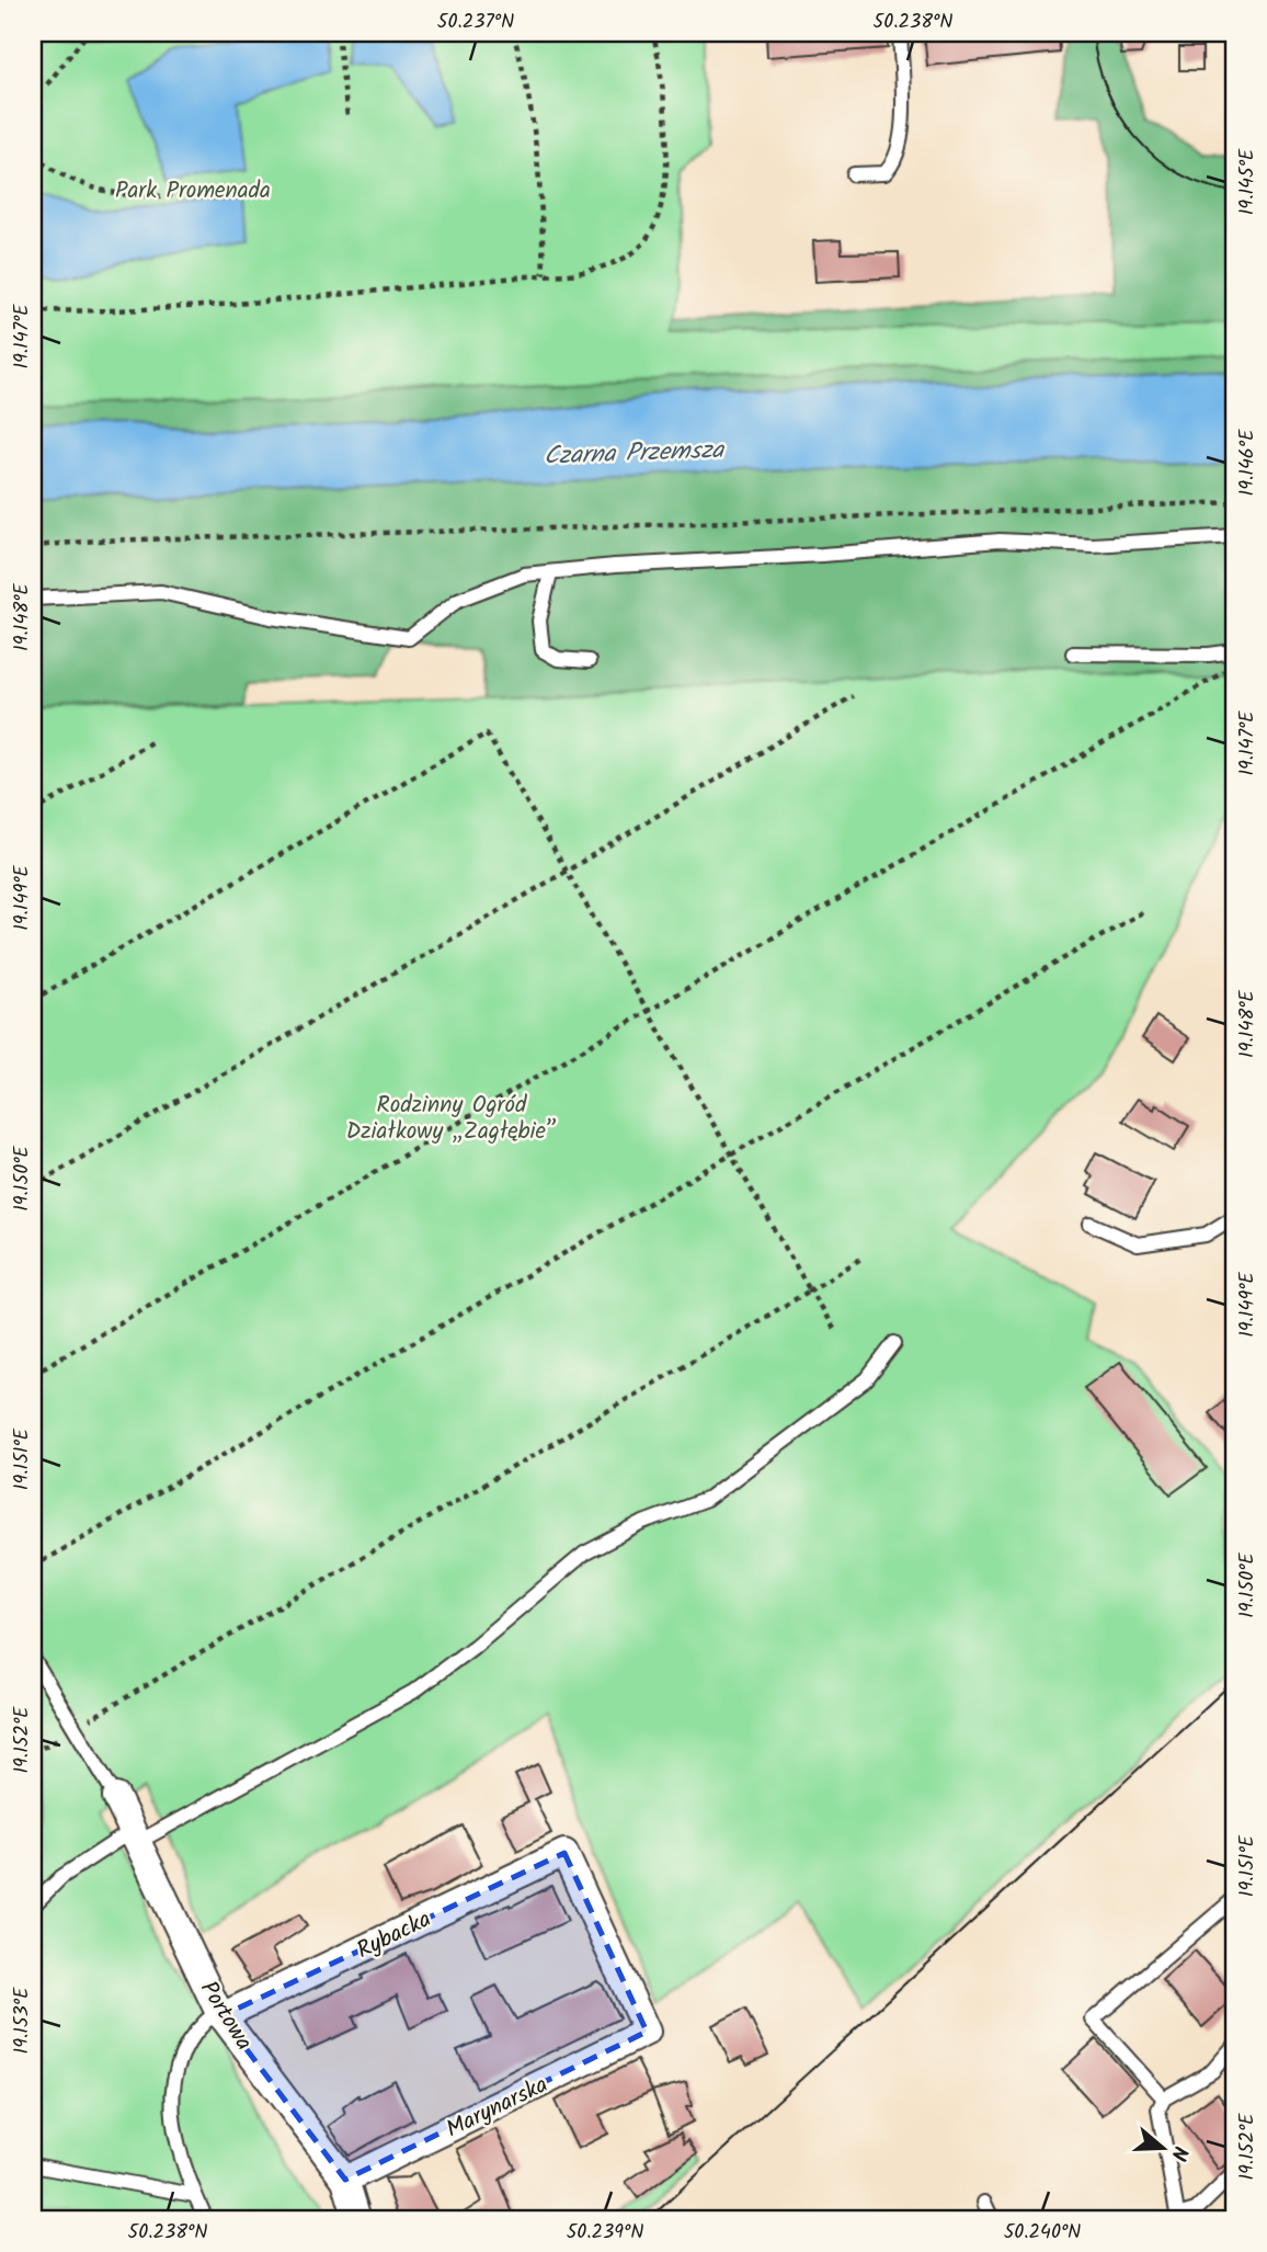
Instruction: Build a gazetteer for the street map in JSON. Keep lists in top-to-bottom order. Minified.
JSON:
{"streets":{"street":["Rybacka","Portowa","Marynarska"]},"crossings":[["Rybacka","Portowa"],["Rybacka","Marynarska"],["Portowa","Marynarska"]],"water":["Czarna Przemsza"],"parks":["Park Promenada","Rodzinny Ogród Działkowy „Zagłębie”"],"north":"right","coordinates":["50.237°N","50.238°N","19.145°E","19.147°E","19.146°E","19.148°E","19.149°E","19.150°E","19.151°E","19.152°E","19.153°E","50.239°N","50.240°N"]}
